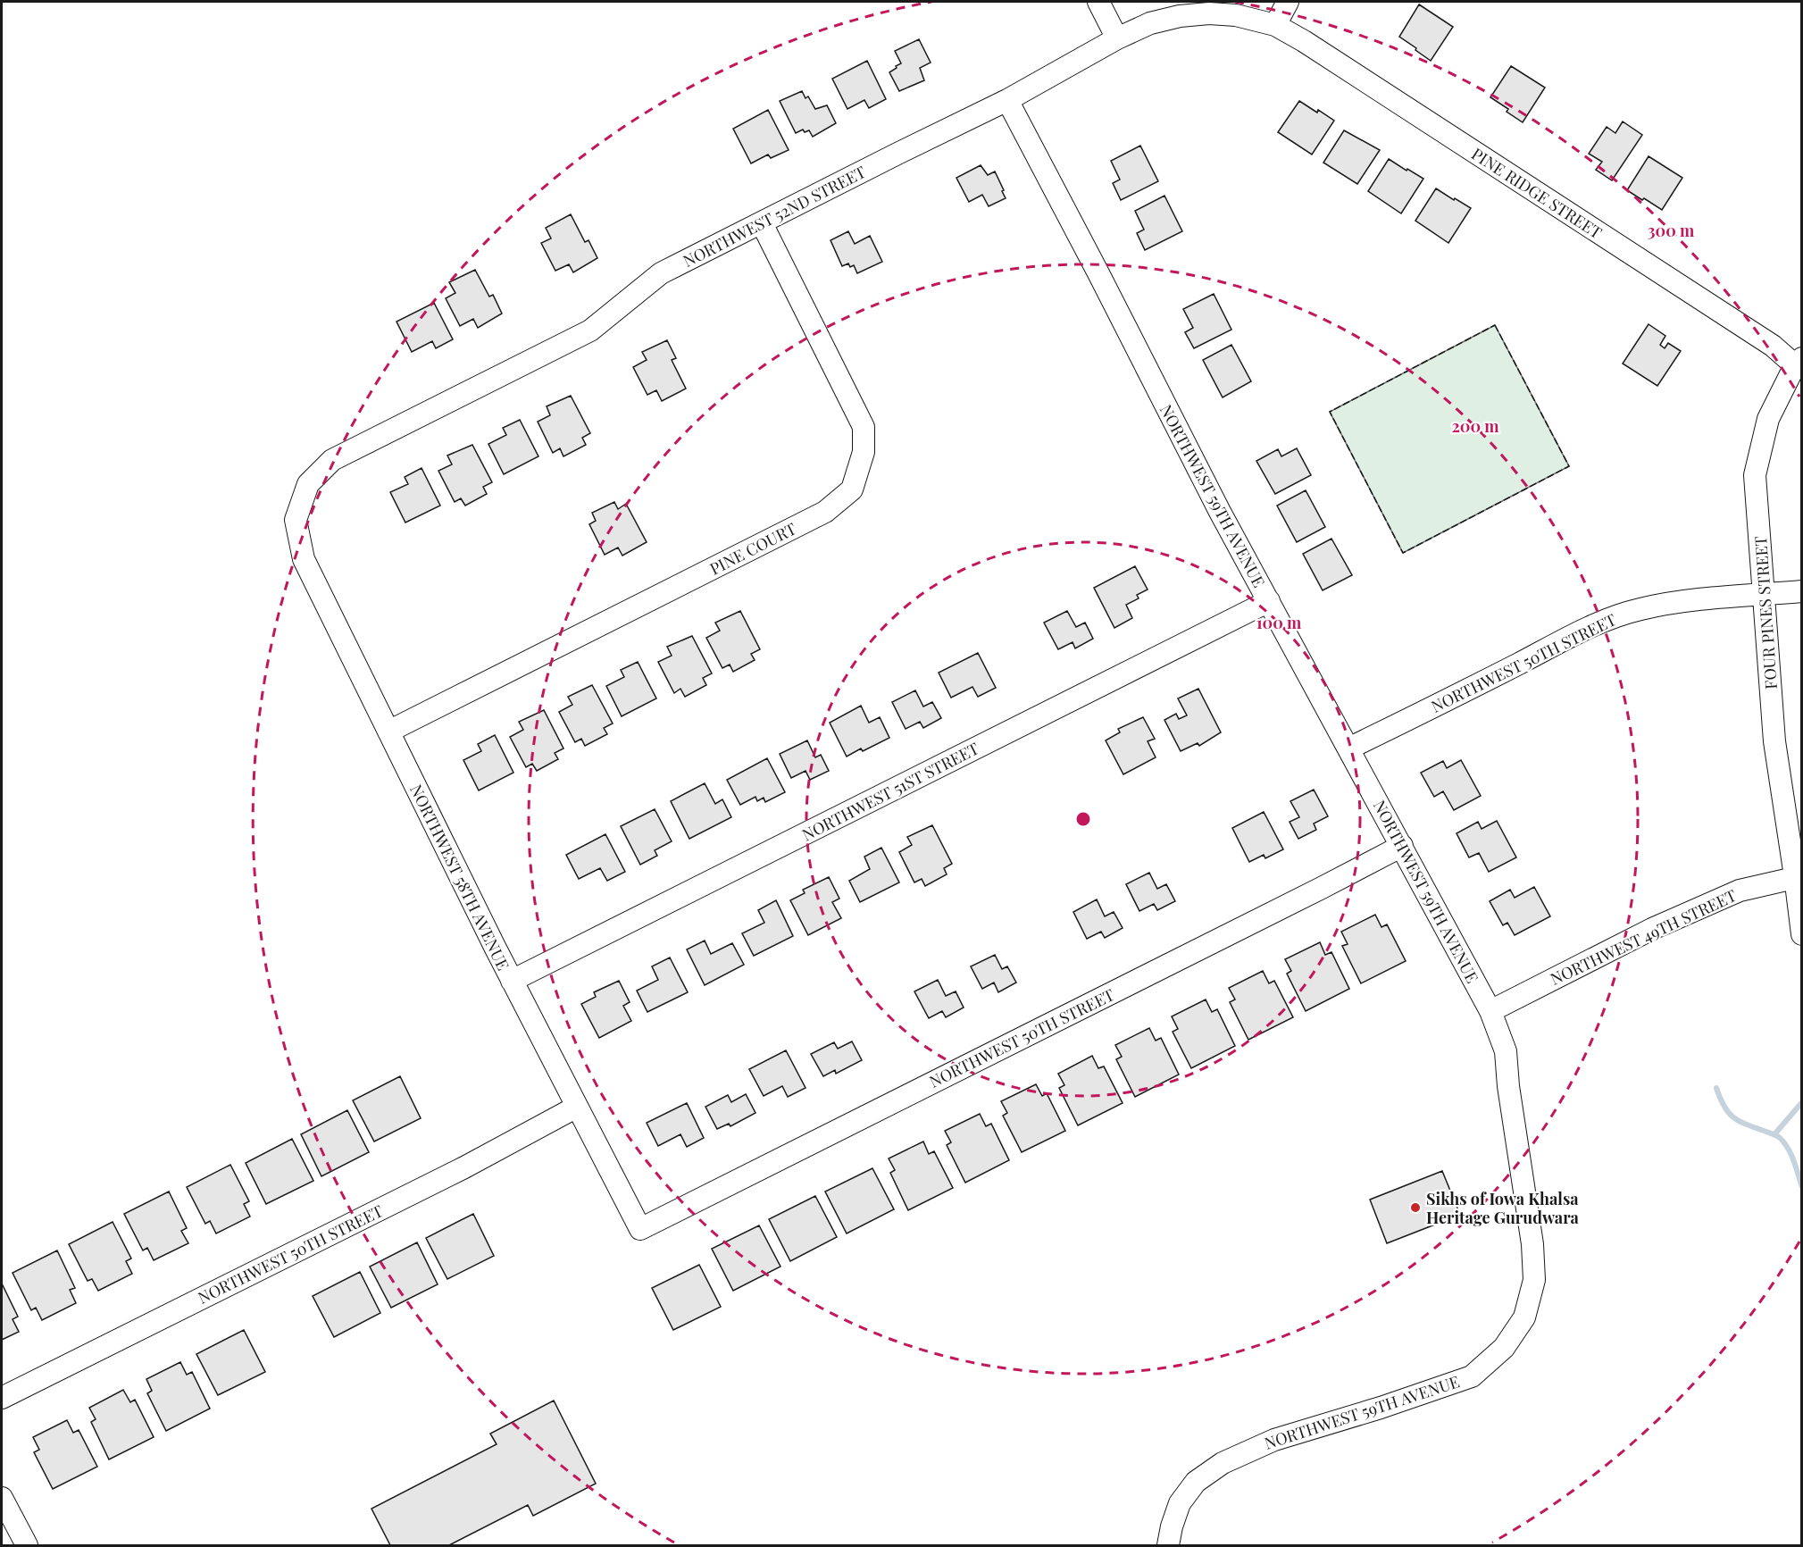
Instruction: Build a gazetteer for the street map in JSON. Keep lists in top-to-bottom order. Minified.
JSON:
{"streets":{"street":["PINE RIDGE STREET","NORTHWEST 52ND STREET","NORTHWEST 59TH AVENUE","PINE COURT","FOUR PINES STREET","NORTHWEST 50TH STREET","NORTHWEST 51ST STREET","NORTHWEST 58TH AVENUE","NORTHWEST 49TH STREET"]},"crossings":[["PINE RIDGE STREET","NORTHWEST 52ND STREET"],["PINE RIDGE STREET","FOUR PINES STREET"],["NORTHWEST 52ND STREET","NORTHWEST 59TH AVENUE"],["NORTHWEST 52ND STREET","PINE COURT"],["NORTHWEST 52ND STREET","NORTHWEST 58TH AVENUE"],["NORTHWEST 59TH AVENUE","NORTHWEST 50TH STREET"],["NORTHWEST 59TH AVENUE","NORTHWEST 51ST STREET"],["NORTHWEST 59TH AVENUE","NORTHWEST 49TH STREET"],["PINE COURT","NORTHWEST 58TH AVENUE"],["FOUR PINES STREET","NORTHWEST 50TH STREET"],["FOUR PINES STREET","NORTHWEST 49TH STREET"],["NORTHWEST 50TH STREET","NORTHWEST 58TH AVENUE"],["NORTHWEST 51ST STREET","NORTHWEST 58TH AVENUE"]],"places":["Sikhs of Iowa Khalsa Heritage Gurudwara"],"rings":["300 m","200 m","100 m"]}
